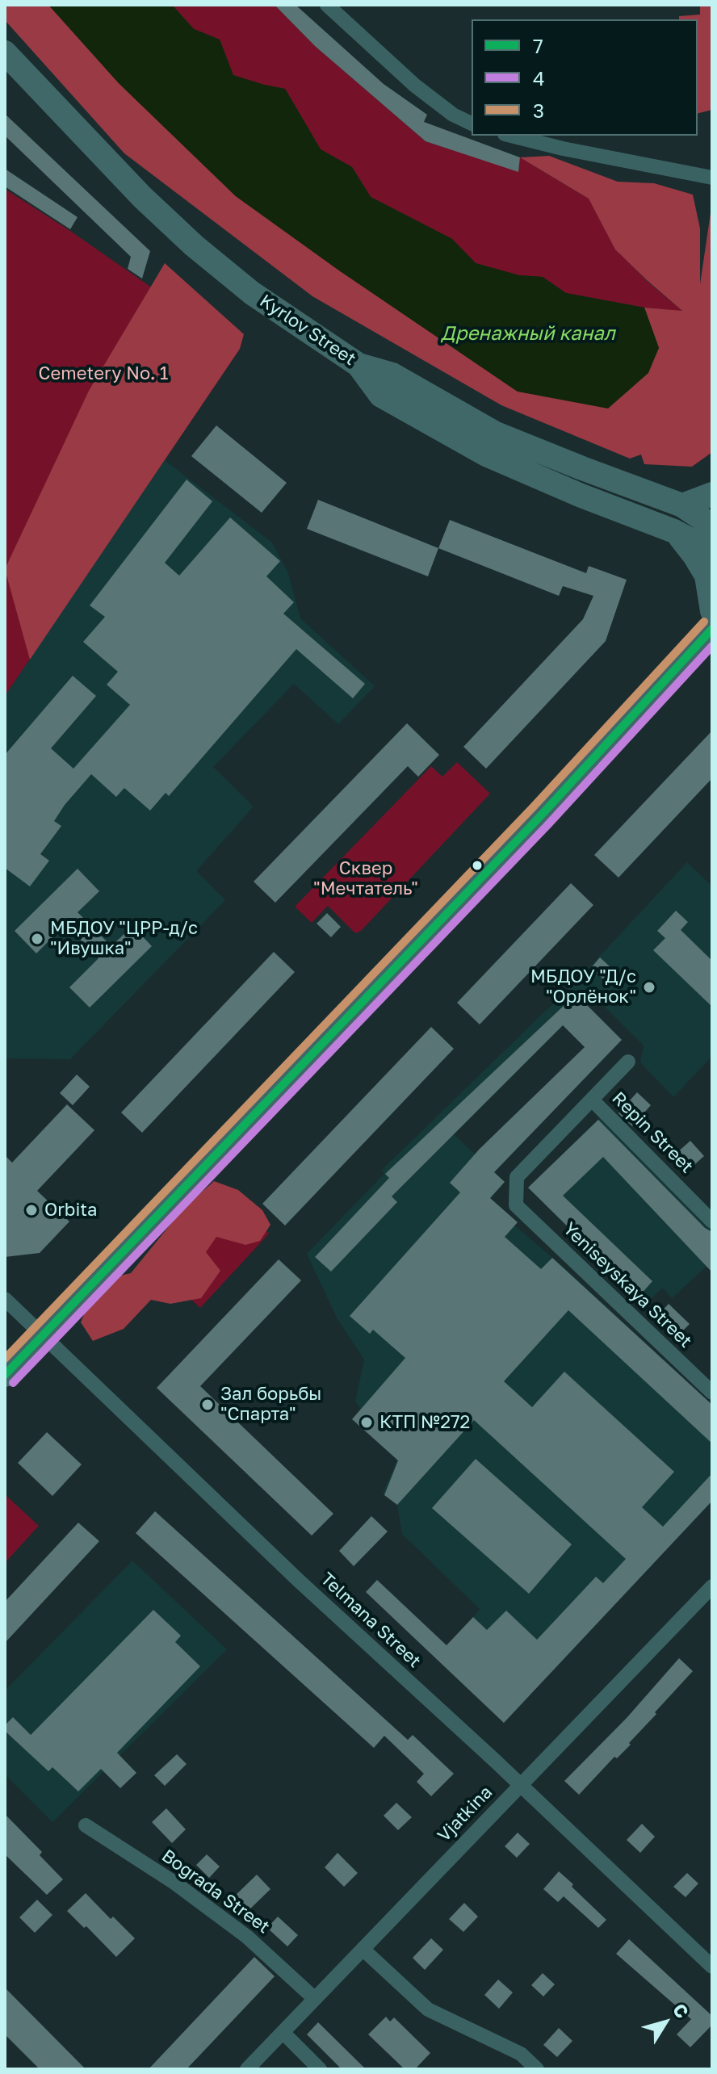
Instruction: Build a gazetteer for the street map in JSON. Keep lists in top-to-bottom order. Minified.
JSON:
{"streets":{"main road":["Kyrlov Street"],"street":["Repin Street","Yeniseyskaya Street","Telmana Street","Vjatkina","Bograda Street"]},"crossings":[["Repin Street","Yeniseyskaya Street"],["Telmana Street","Vjatkina"],["Vjatkina","Bograda Street"]],"water":["Дренажный канал"],"parks":["Cemetery No. 1","Сквер \"Мечтатель\""],"places":["МБДОУ \"ЦРР-д/с \"Ивушка\"","МБДОУ \"Д/с \"Орлёнок\"","Orbita","Зал борьбы \"Спарта\"","КТП №272"],"lines":["transit line 3","transit line 7","transit line 4"],"legend":["7","4","3"],"north":"top right"}
